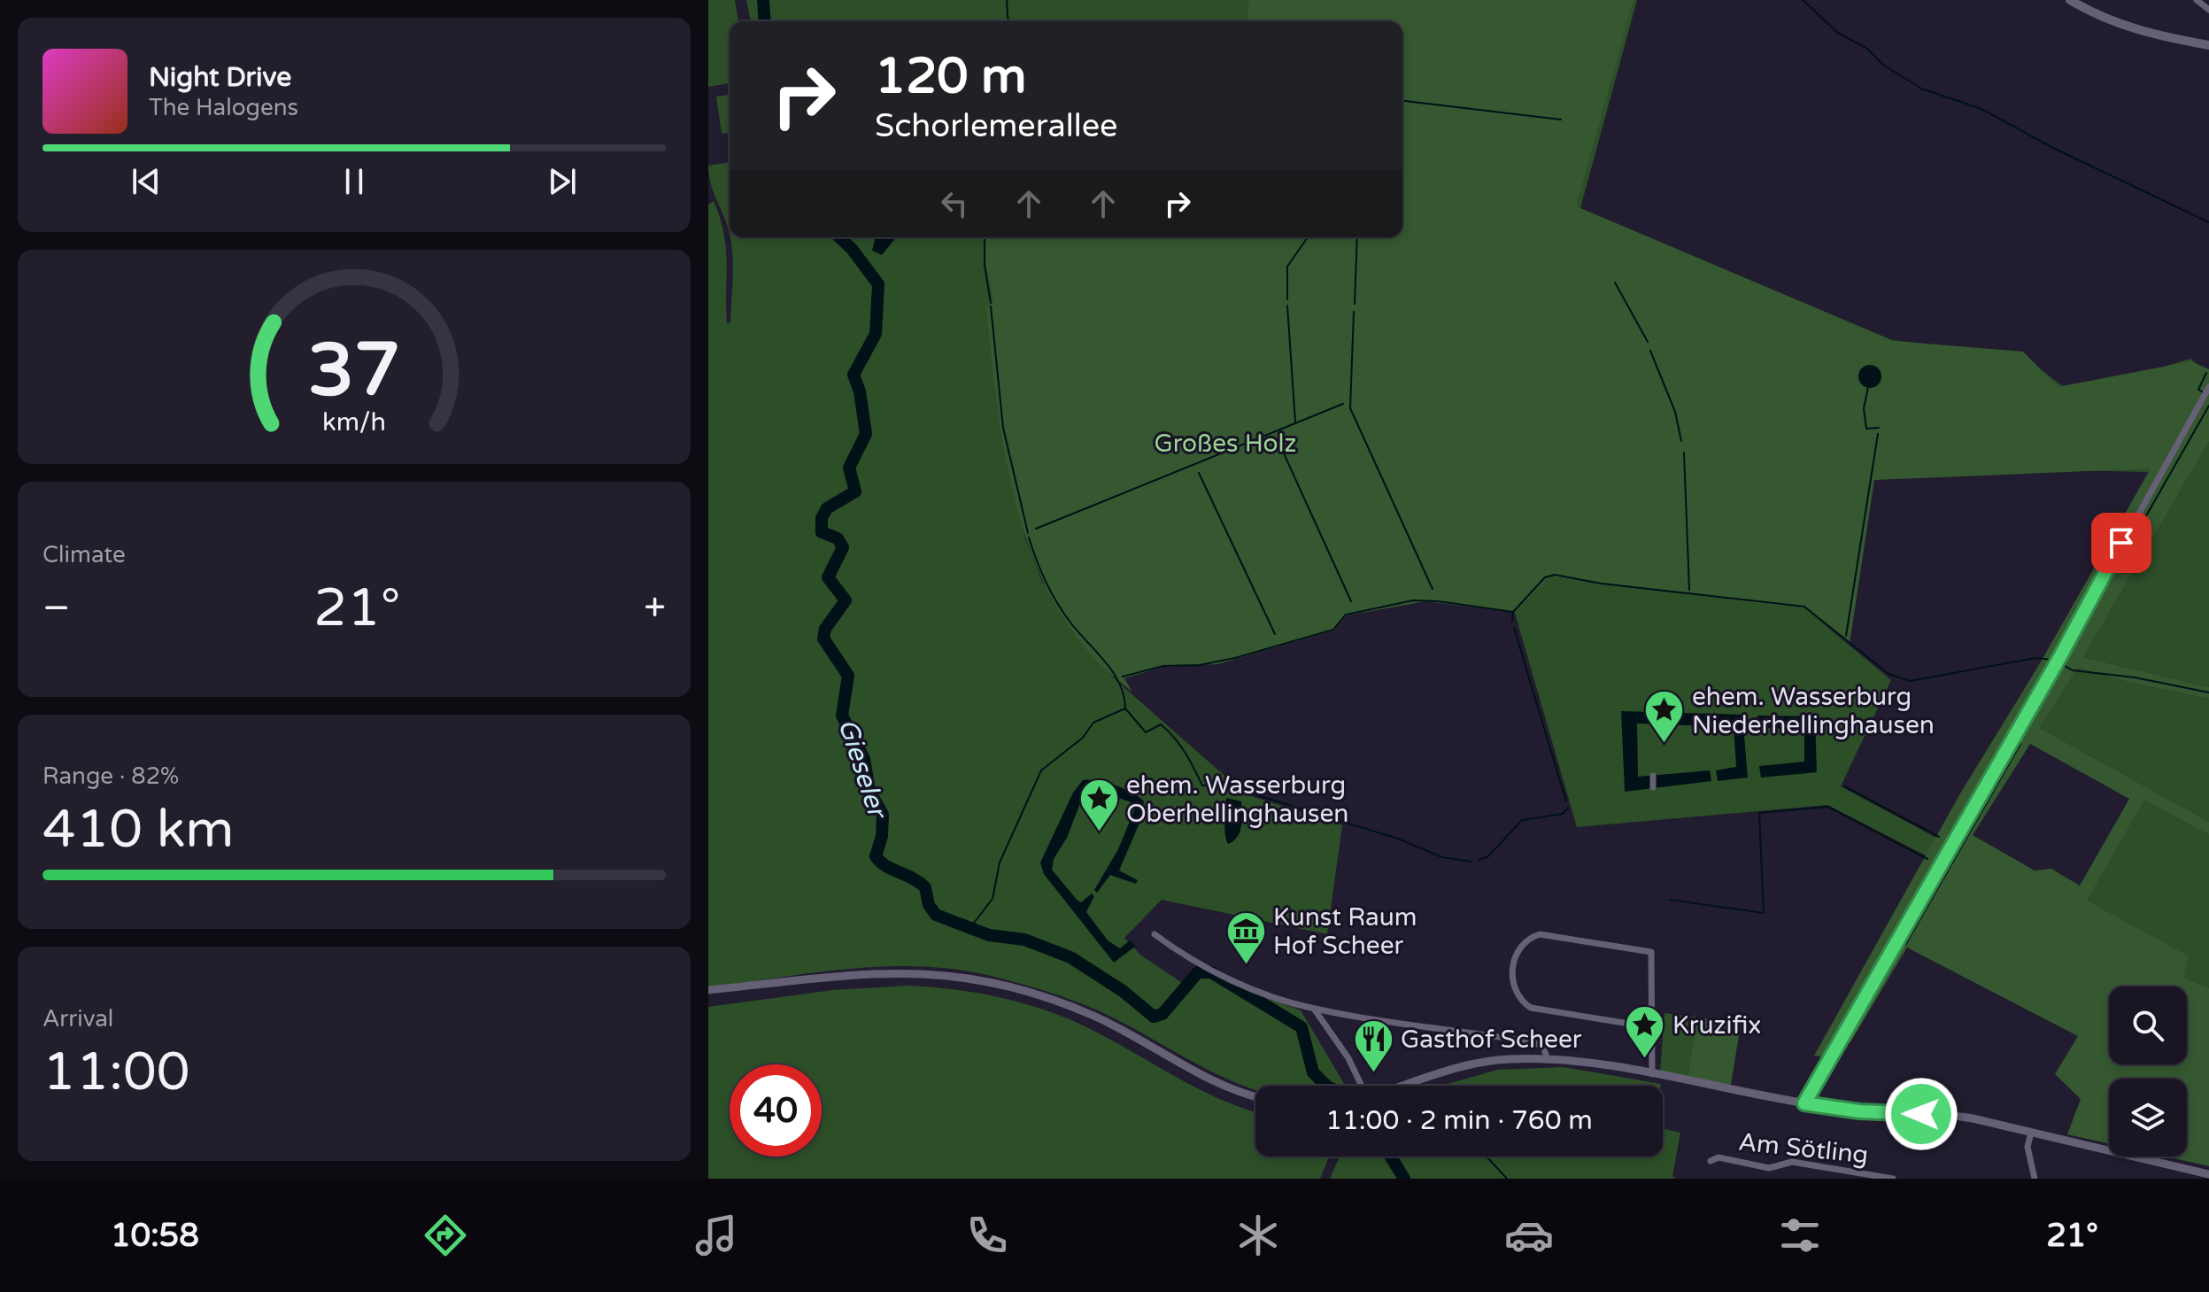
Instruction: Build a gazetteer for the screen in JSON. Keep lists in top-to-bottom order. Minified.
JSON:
{"streets":{"street":["Am Sötling"]},"water":["Gieseler"],"parks":["Großes Holz"],"places":{"place":["ehem. Wasserburg Niederhellinghausen","ehem. Wasserburg Oberhellinghausen","Kruzifix"],"museum":["Kunst Raum Hof Scheer"],"restaurant":["Gasthof Scheer"]},"page":{"turn":["120 m","Schorlemerallee"],"song":["Night Drive","The Halogens"],"tile":["Climate",["Range · 82%","410 km"],["Arrival","11:00"]],"heat":["−","21°","+"],"limit":"40","trip":"11:00 · 2 min · 760 m","tabs":["10:58","21°"],"gauge":["37","km/h"]}}
